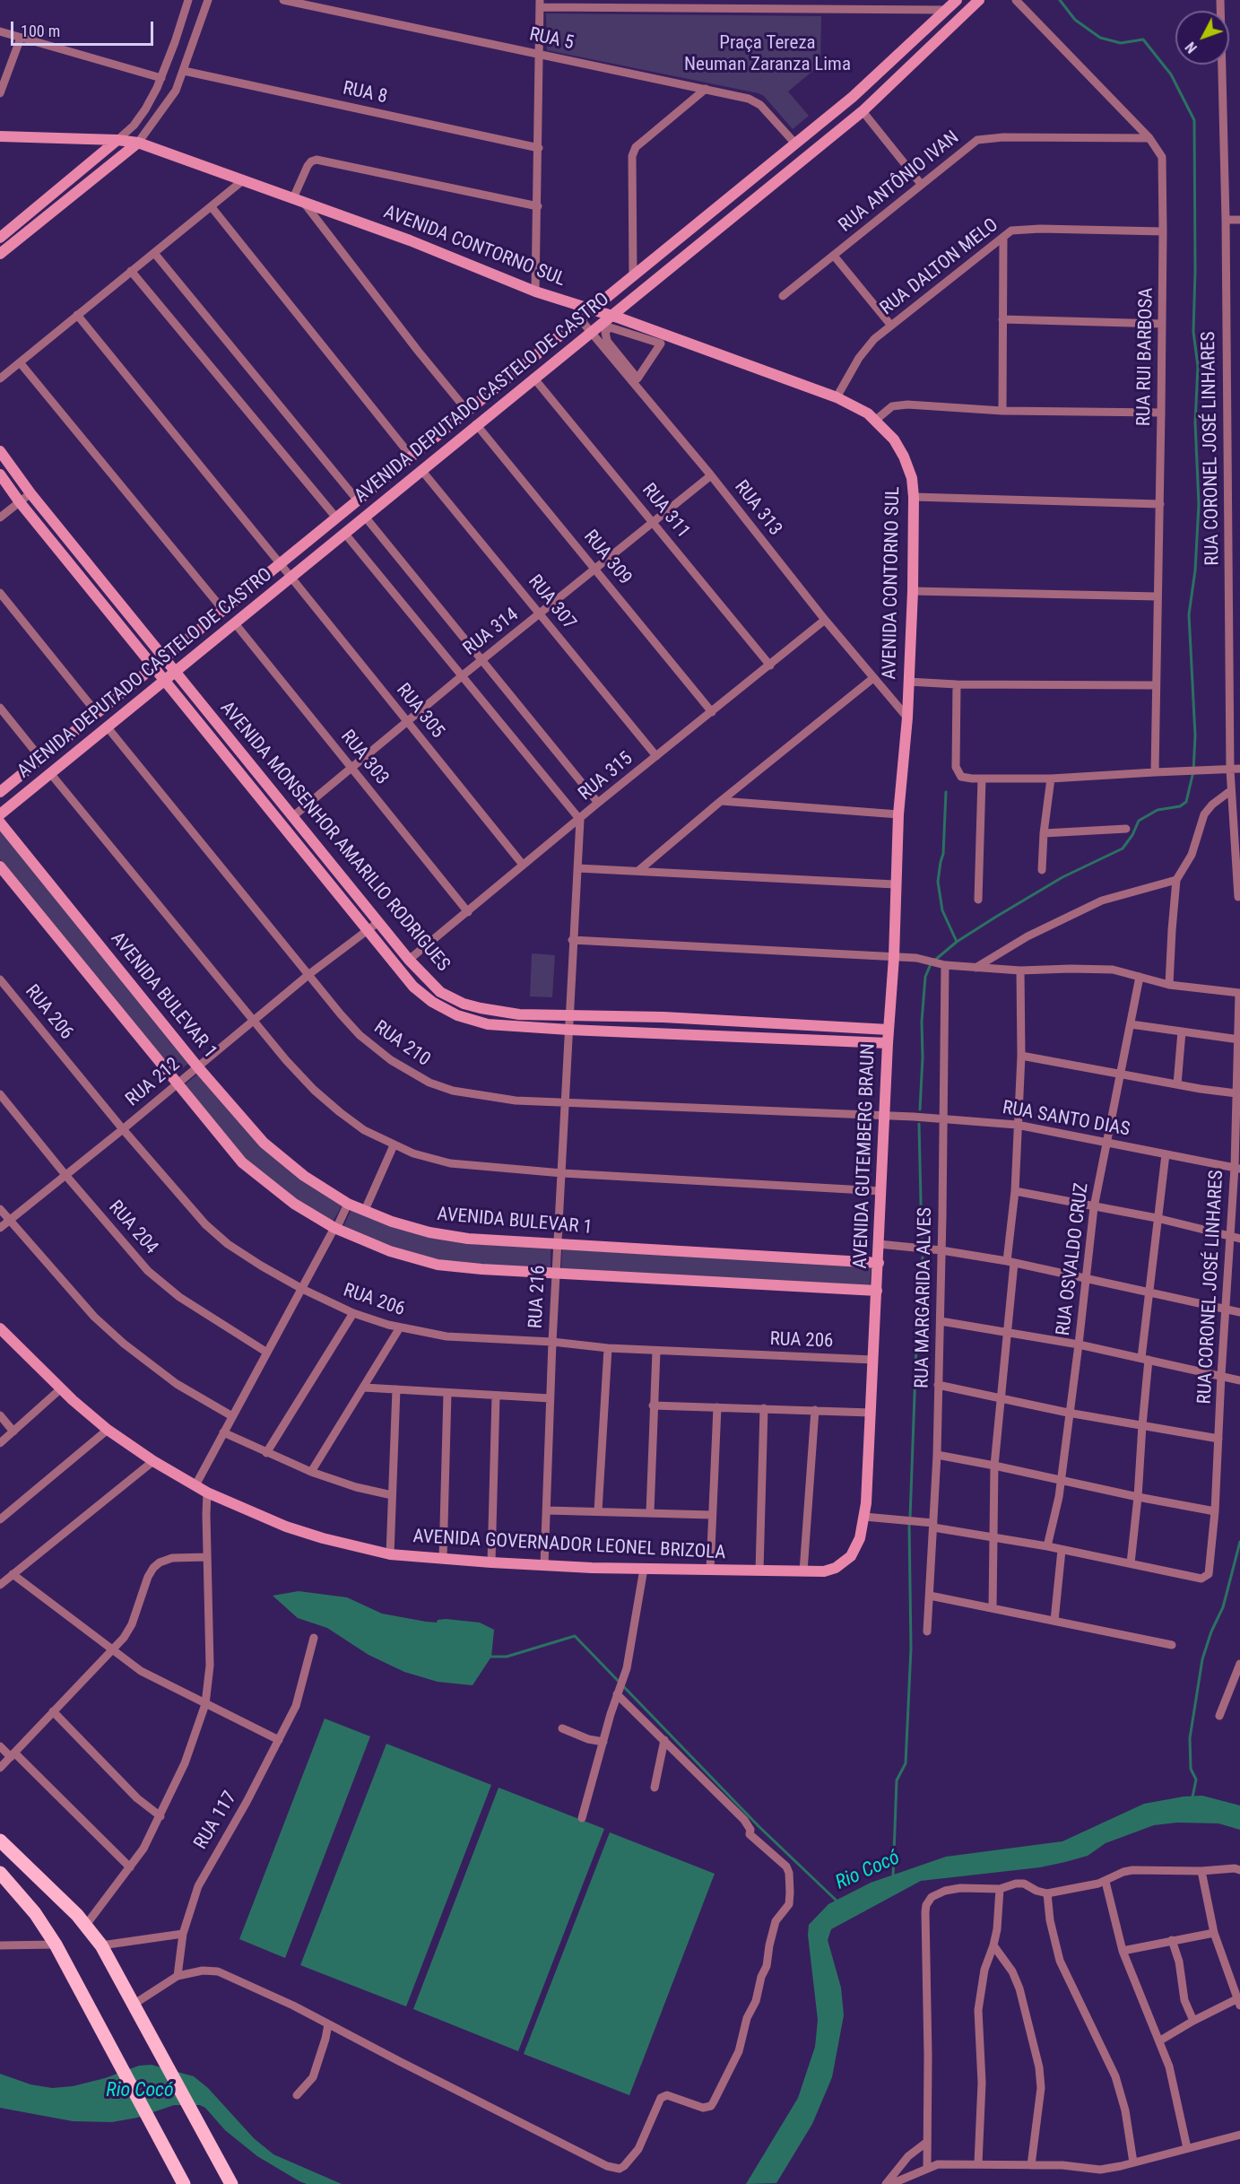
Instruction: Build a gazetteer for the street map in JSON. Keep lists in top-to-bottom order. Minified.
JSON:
{"streets":{"street":["RUA 5","RUA 8","RUA ANTÔNIO IVAN","AVENIDA CONTORNO SUL","RUA DALTON MELO","RUA RUI BARBOSA","AVENIDA DEPUTADO CASTELO DE CASTRO","RUA CORONEL JOSÉ LINHARES","RUA 313","RUA 311","RUA 309","RUA 307","RUA 314","RUA 305","RUA 303","RUA 315","AVENIDA MONSENHOR AMARILIO RODRIGUES","AVENIDA BULEVAR 1","RUA 206","RUA 210","RUA 212","RUA SANTO DIAS","AVENIDA GUTEMBERG BRAUN","RUA 204","RUA OSVALDO CRUZ","RUA 216","RUA MARGARIDA ALVES","AVENIDA GOVERNADOR LEONEL BRIZOLA","RUA 117"]},"crossings":[["RUA 5","AVENIDA DEPUTADO CASTELO DE CASTRO"],["RUA ANTÔNIO IVAN","RUA RUI BARBOSA"],["AVENIDA CONTORNO SUL","RUA DALTON MELO"],["AVENIDA CONTORNO SUL","AVENIDA DEPUTADO CASTELO DE CASTRO"],["AVENIDA CONTORNO SUL","RUA 313"],["AVENIDA CONTORNO SUL","AVENIDA GUTEMBERG BRAUN"],["RUA DALTON MELO","RUA RUI BARBOSA"],["AVENIDA DEPUTADO CASTELO DE CASTRO","RUA 313"],["AVENIDA DEPUTADO CASTELO DE CASTRO","RUA 311"],["AVENIDA DEPUTADO CASTELO DE CASTRO","RUA 309"],["AVENIDA DEPUTADO CASTELO DE CASTRO","RUA 307"],["AVENIDA DEPUTADO CASTELO DE CASTRO","RUA 305"],["AVENIDA DEPUTADO CASTELO DE CASTRO","RUA 303"],["AVENIDA DEPUTADO CASTELO DE CASTRO","AVENIDA MONSENHOR AMARILIO RODRIGUES"],["AVENIDA DEPUTADO CASTELO DE CASTRO","RUA 210"],["RUA CORONEL JOSÉ LINHARES","RUA SANTO DIAS"],["RUA 313","RUA 314"],["RUA 313","RUA 315"],["RUA 313","AVENIDA GUTEMBERG BRAUN"],["RUA 311","RUA 314"],["RUA 311","RUA 315"],["RUA 309","RUA 314"],["RUA 309","RUA 315"],["RUA 307","RUA 314"],["RUA 307","RUA 315"],["RUA 314","RUA 305"],["RUA 314","RUA 303"],["RUA 314","AVENIDA MONSENHOR AMARILIO RODRIGUES"],["RUA 305","RUA 315"],["RUA 303","RUA 315"],["RUA 315","AVENIDA MONSENHOR AMARILIO RODRIGUES"],["RUA 315","RUA 216"],["AVENIDA MONSENHOR AMARILIO RODRIGUES","RUA 212"],["AVENIDA MONSENHOR AMARILIO RODRIGUES","AVENIDA GUTEMBERG BRAUN"],["AVENIDA MONSENHOR AMARILIO RODRIGUES","RUA 216"],["AVENIDA BULEVAR 1","RUA 212"],["AVENIDA BULEVAR 1","AVENIDA GUTEMBERG BRAUN"],["AVENIDA BULEVAR 1","RUA 216"],["RUA 206","RUA 212"],["RUA 206","AVENIDA GUTEMBERG BRAUN"],["RUA 206","RUA 216"],["RUA 210","RUA 212"],["RUA 210","RUA SANTO DIAS"],["RUA 210","AVENIDA GUTEMBERG BRAUN"],["RUA 210","RUA 216"],["RUA 212","RUA 204"],["RUA SANTO DIAS","AVENIDA GUTEMBERG BRAUN"],["RUA SANTO DIAS","RUA OSVALDO CRUZ"],["RUA SANTO DIAS","RUA MARGARIDA ALVES"],["AVENIDA GUTEMBERG BRAUN","AVENIDA GOVERNADOR LEONEL BRIZOLA"],["RUA 216","AVENIDA GOVERNADOR LEONEL BRIZOLA"]],"water":["Rio Cocó"],"parks":["Praça Tereza Neuman Zaranza Lima"],"scale_bar":"100 m","north":"bottom left"}
